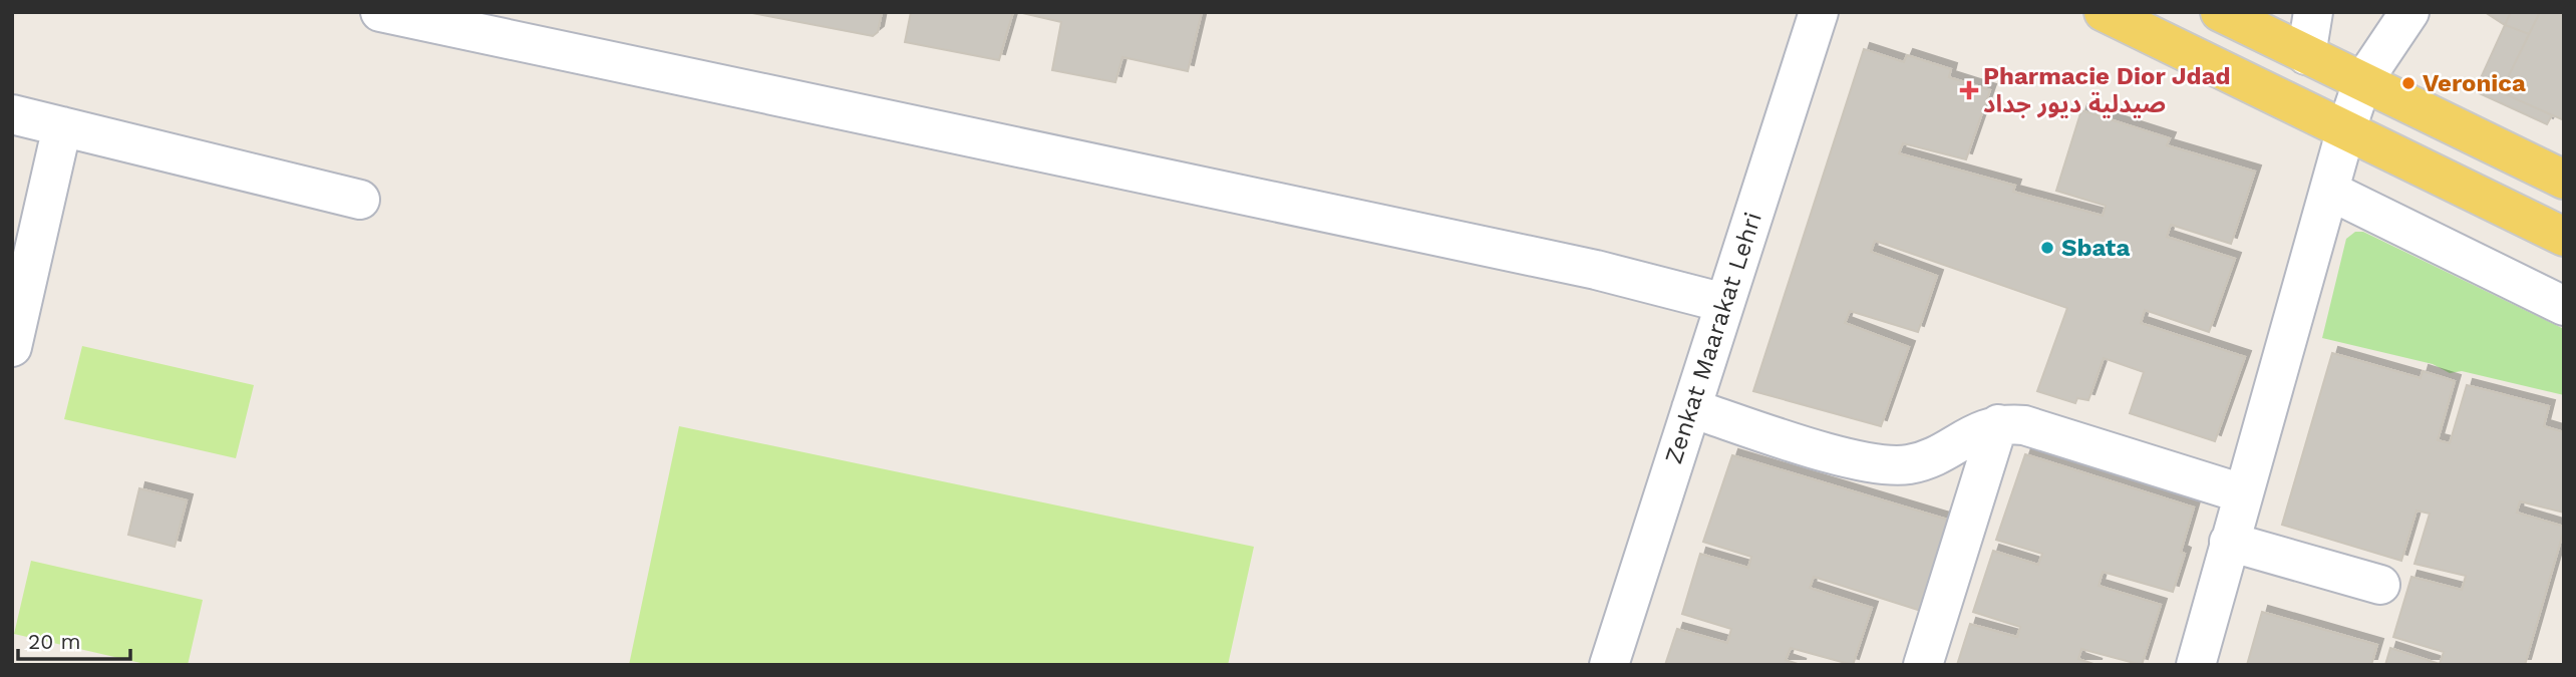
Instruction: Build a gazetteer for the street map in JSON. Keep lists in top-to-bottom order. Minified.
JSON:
{"streets":{"street":["Zenkat Maarakat Lehri"]},"places":{"other":["Veronica","Sbata"],"health":["Pharmacie Dior Jdad صيدلية ديور جداد"]},"scale_bar":"20 m"}
